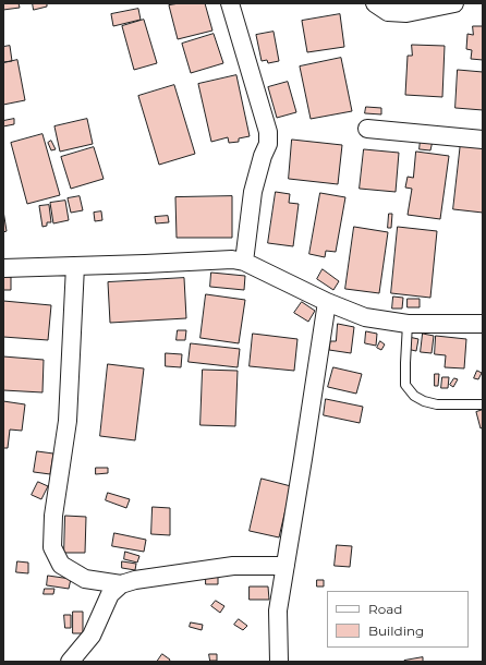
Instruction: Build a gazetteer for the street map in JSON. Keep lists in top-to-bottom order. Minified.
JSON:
{"legend":["Road","Building"]}
